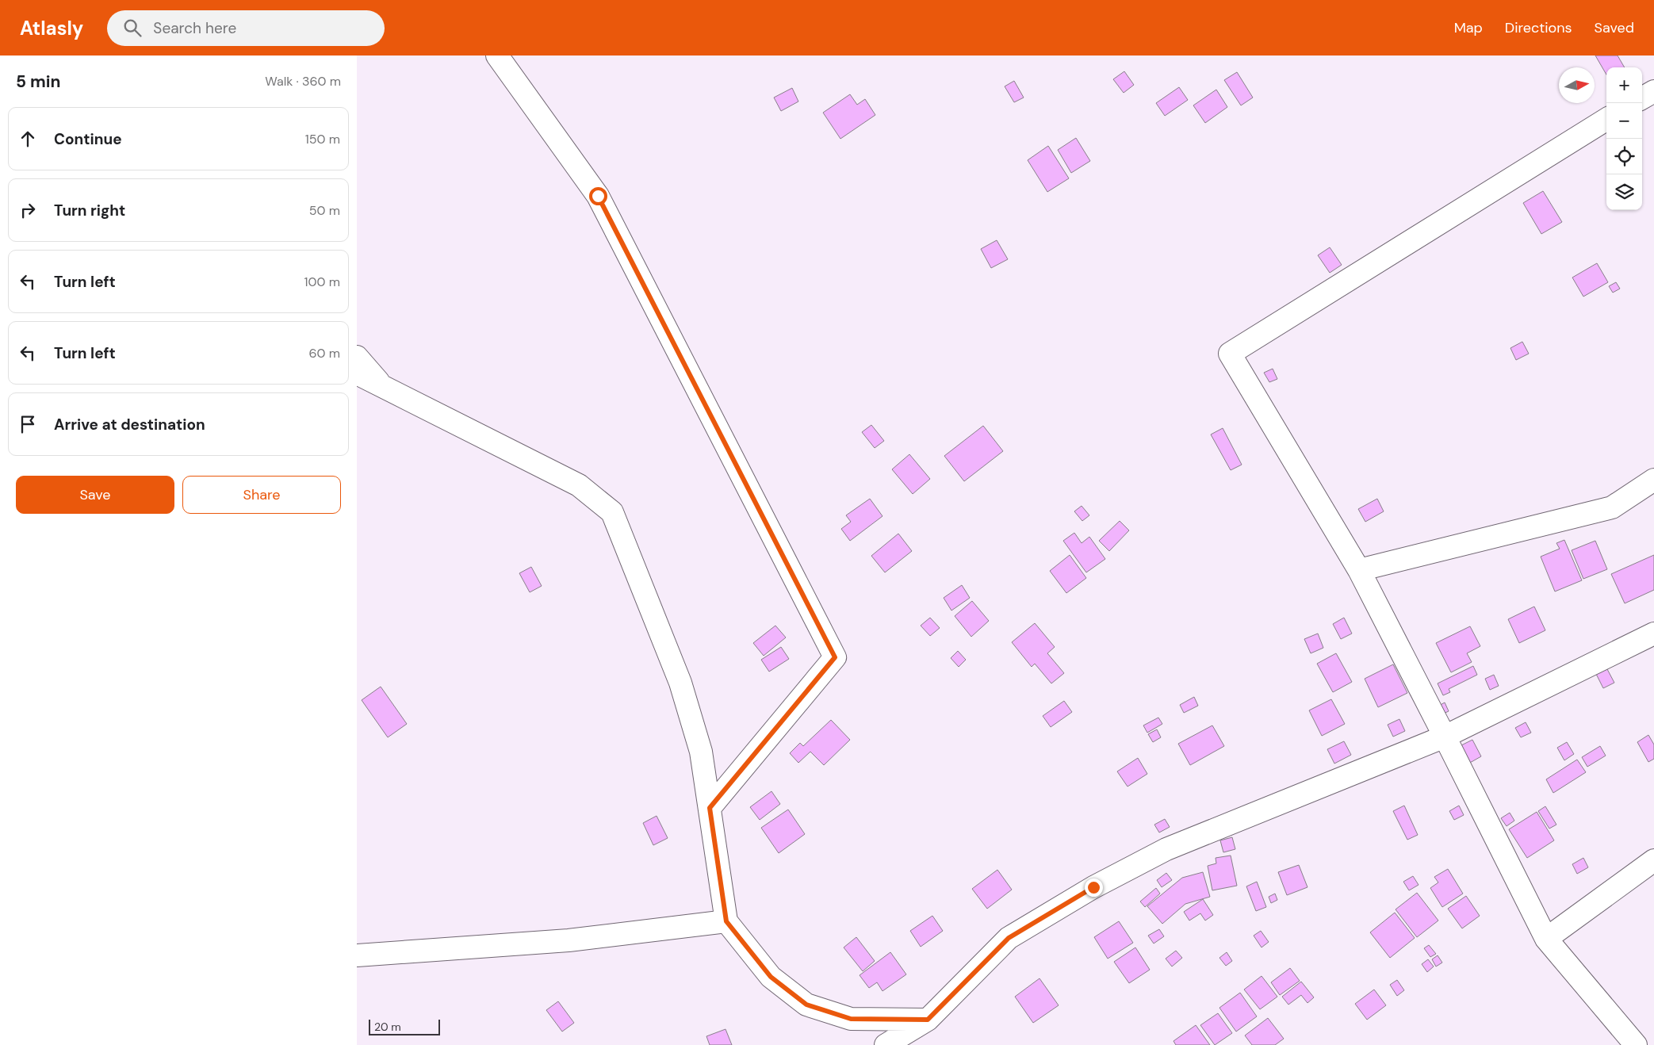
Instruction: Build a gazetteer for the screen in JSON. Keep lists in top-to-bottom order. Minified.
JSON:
{"scale_bar":"20 m","north":"right","page":{"header":"Atlasly","search":"Search here","nav":["Map","Directions","Saved"],"heading":["5 min","Walk · 360 m"],"map_buttons":["+","−"],"list":[["Continue","150 m"],["Turn right","50 m"],["Turn left","100 m"],["Turn left","60 m"],"Arrive at destination"],"buttons":["Save","Share"],"scale":"20 m"}}
